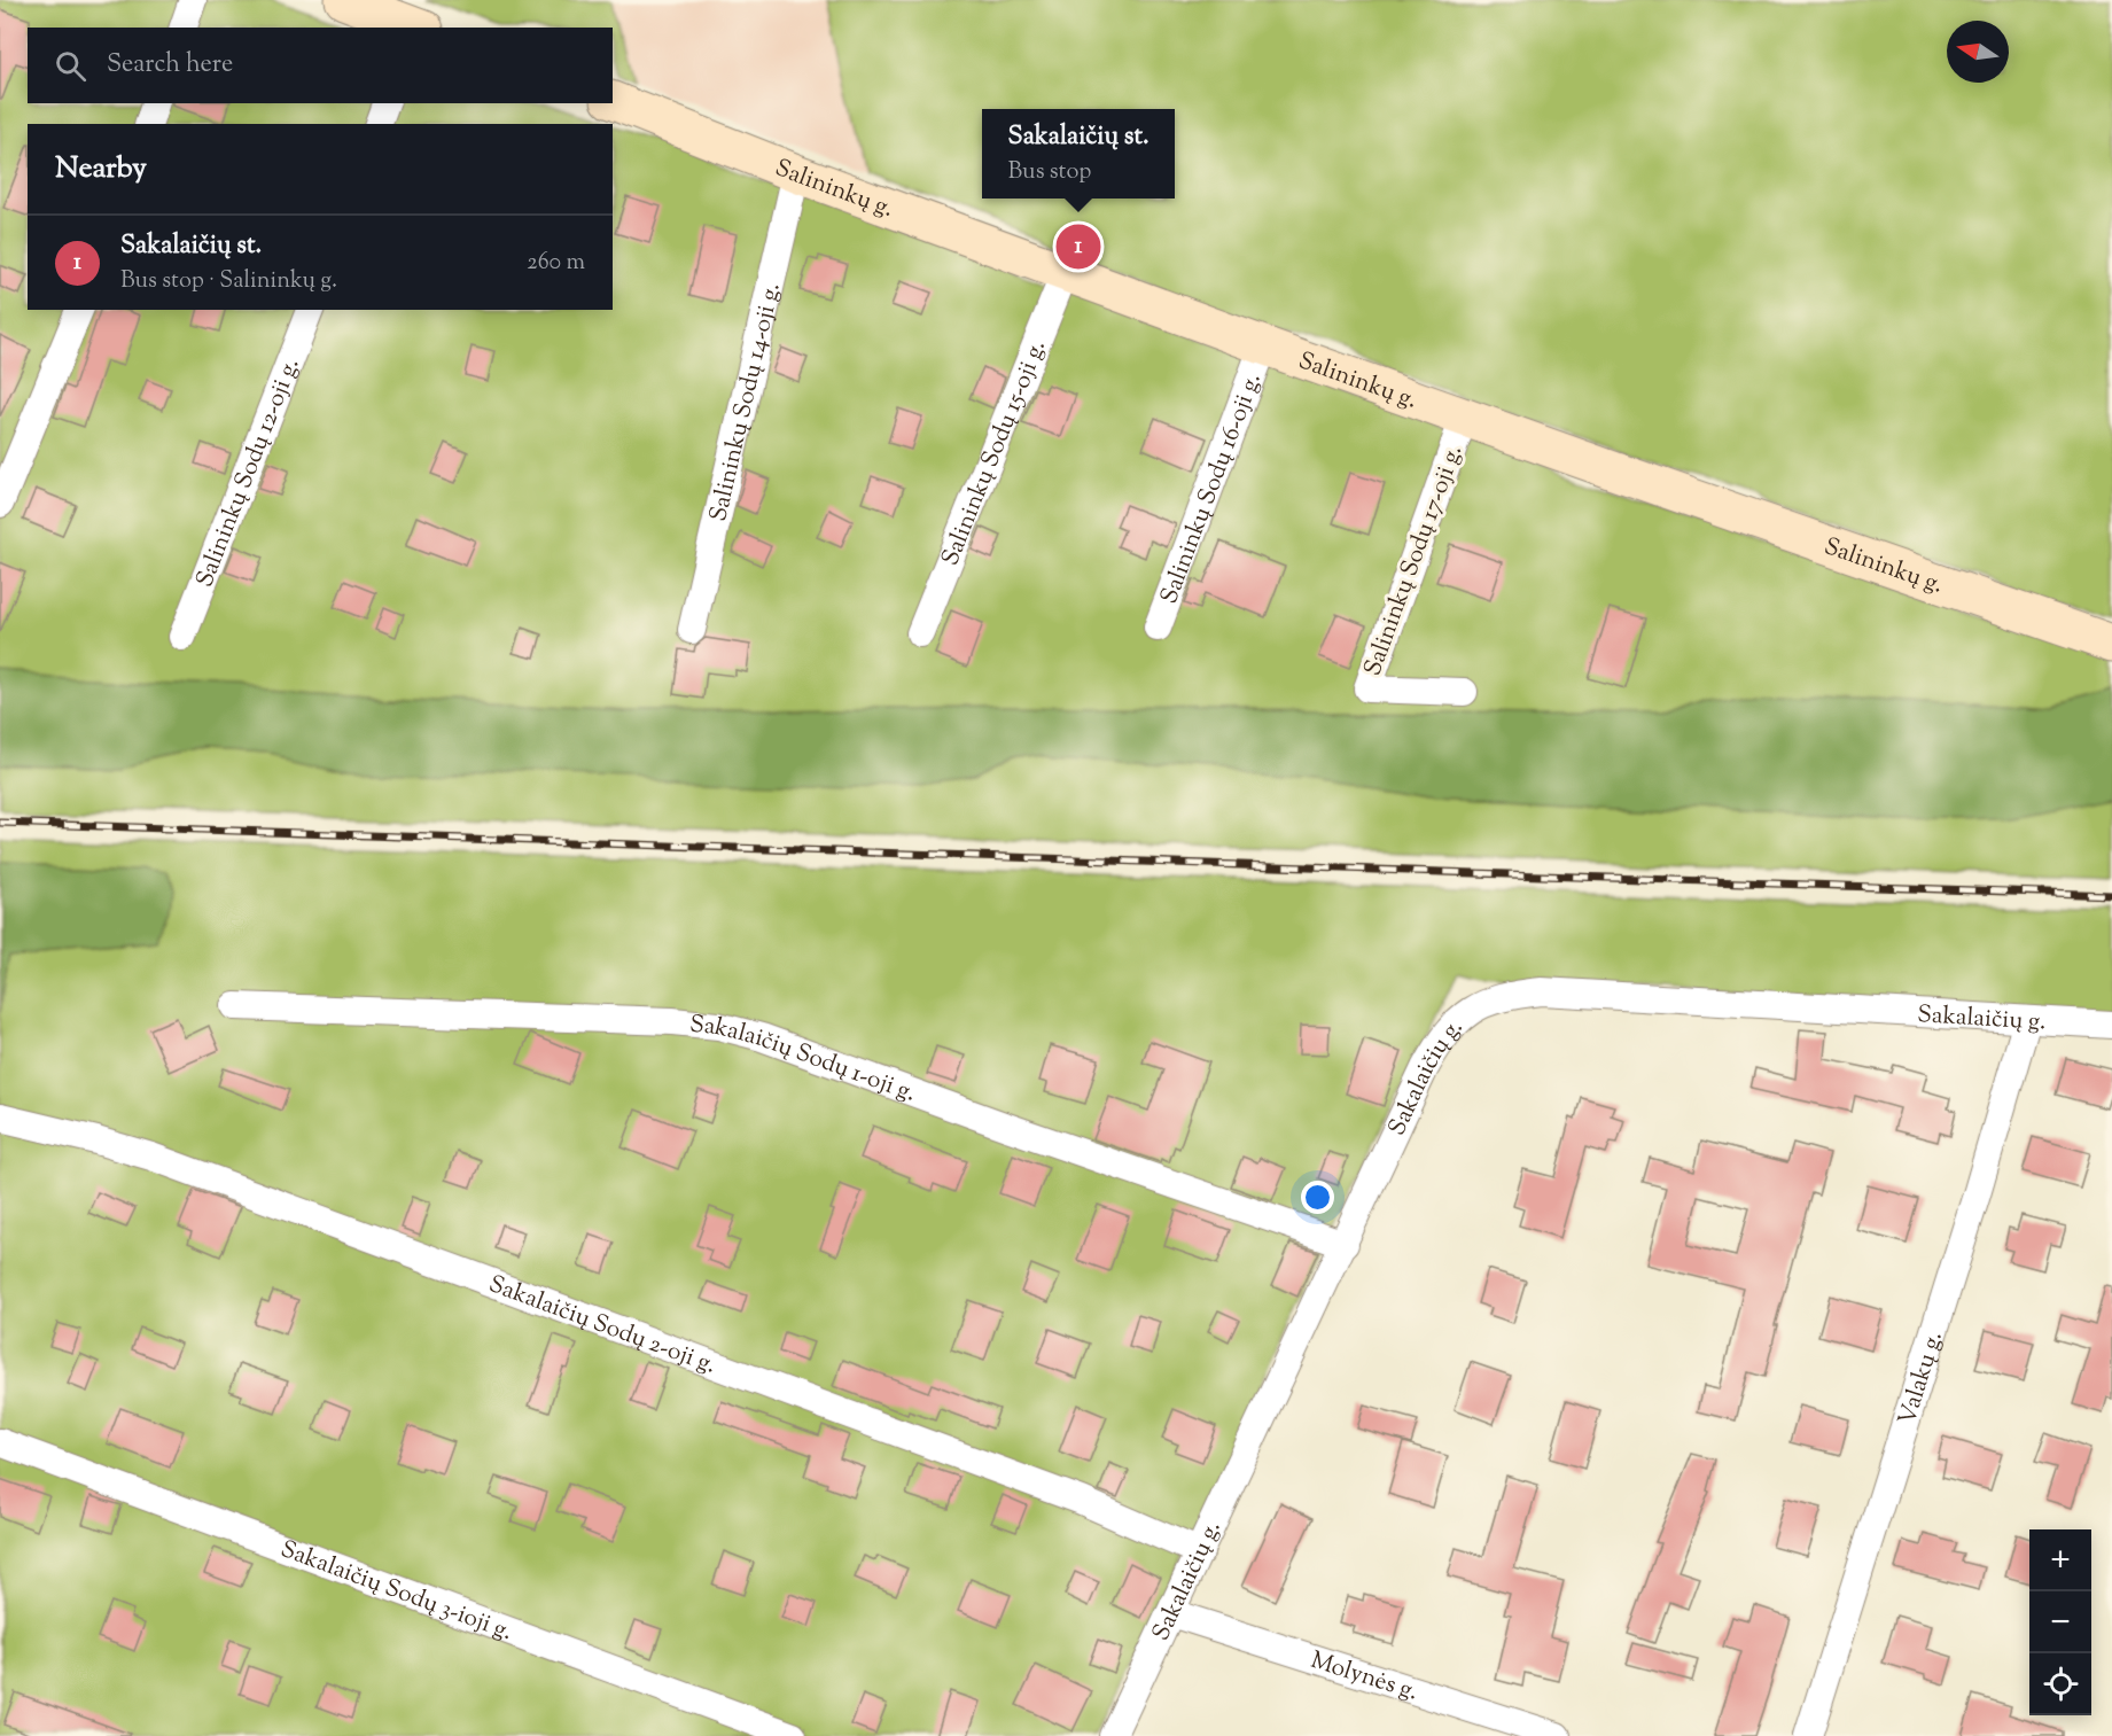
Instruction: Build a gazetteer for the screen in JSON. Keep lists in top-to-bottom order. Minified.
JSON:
{"streets":{"main road":["Salininkų g."],"street":["Salininkų Sodų 14-oji g.","Salininkų Sodų 15-oji g.","Salininkų Sodų 12-oji g.","Salininkų Sodų 16-oji g.","Salininkų Sodų 17-oji g.","Sakalaičių g.","Sakalaičių Sodų 1-oji g.","Sakalaičių Sodų 2-oji g.","Valakų g.","Sakalaičių Sodų 3-ioji g.","Molynės g."]},"crossings":[["Salininkų g.","Salininkų Sodų 14-oji g."],["Salininkų g.","Salininkų Sodų 15-oji g."],["Salininkų g.","Salininkų Sodų 16-oji g."],["Salininkų g.","Salininkų Sodų 17-oji g."],["Sakalaičių g.","Sakalaičių Sodų 1-oji g."],["Sakalaičių g.","Sakalaičių Sodų 2-oji g."],["Sakalaičių g.","Valakų g."],["Sakalaičių g.","Molynės g."]],"north":"left","page":{"search":"Search here","popup":["Sakalaičių st.","Bus stop"],"heading":"Nearby","list":[{"mark":"1","name":"Sakalaičių st.","note":"Bus stop · Salininkų g.","value":"260 m"}],"pins":"1","map_buttons":["+","−"]}}
